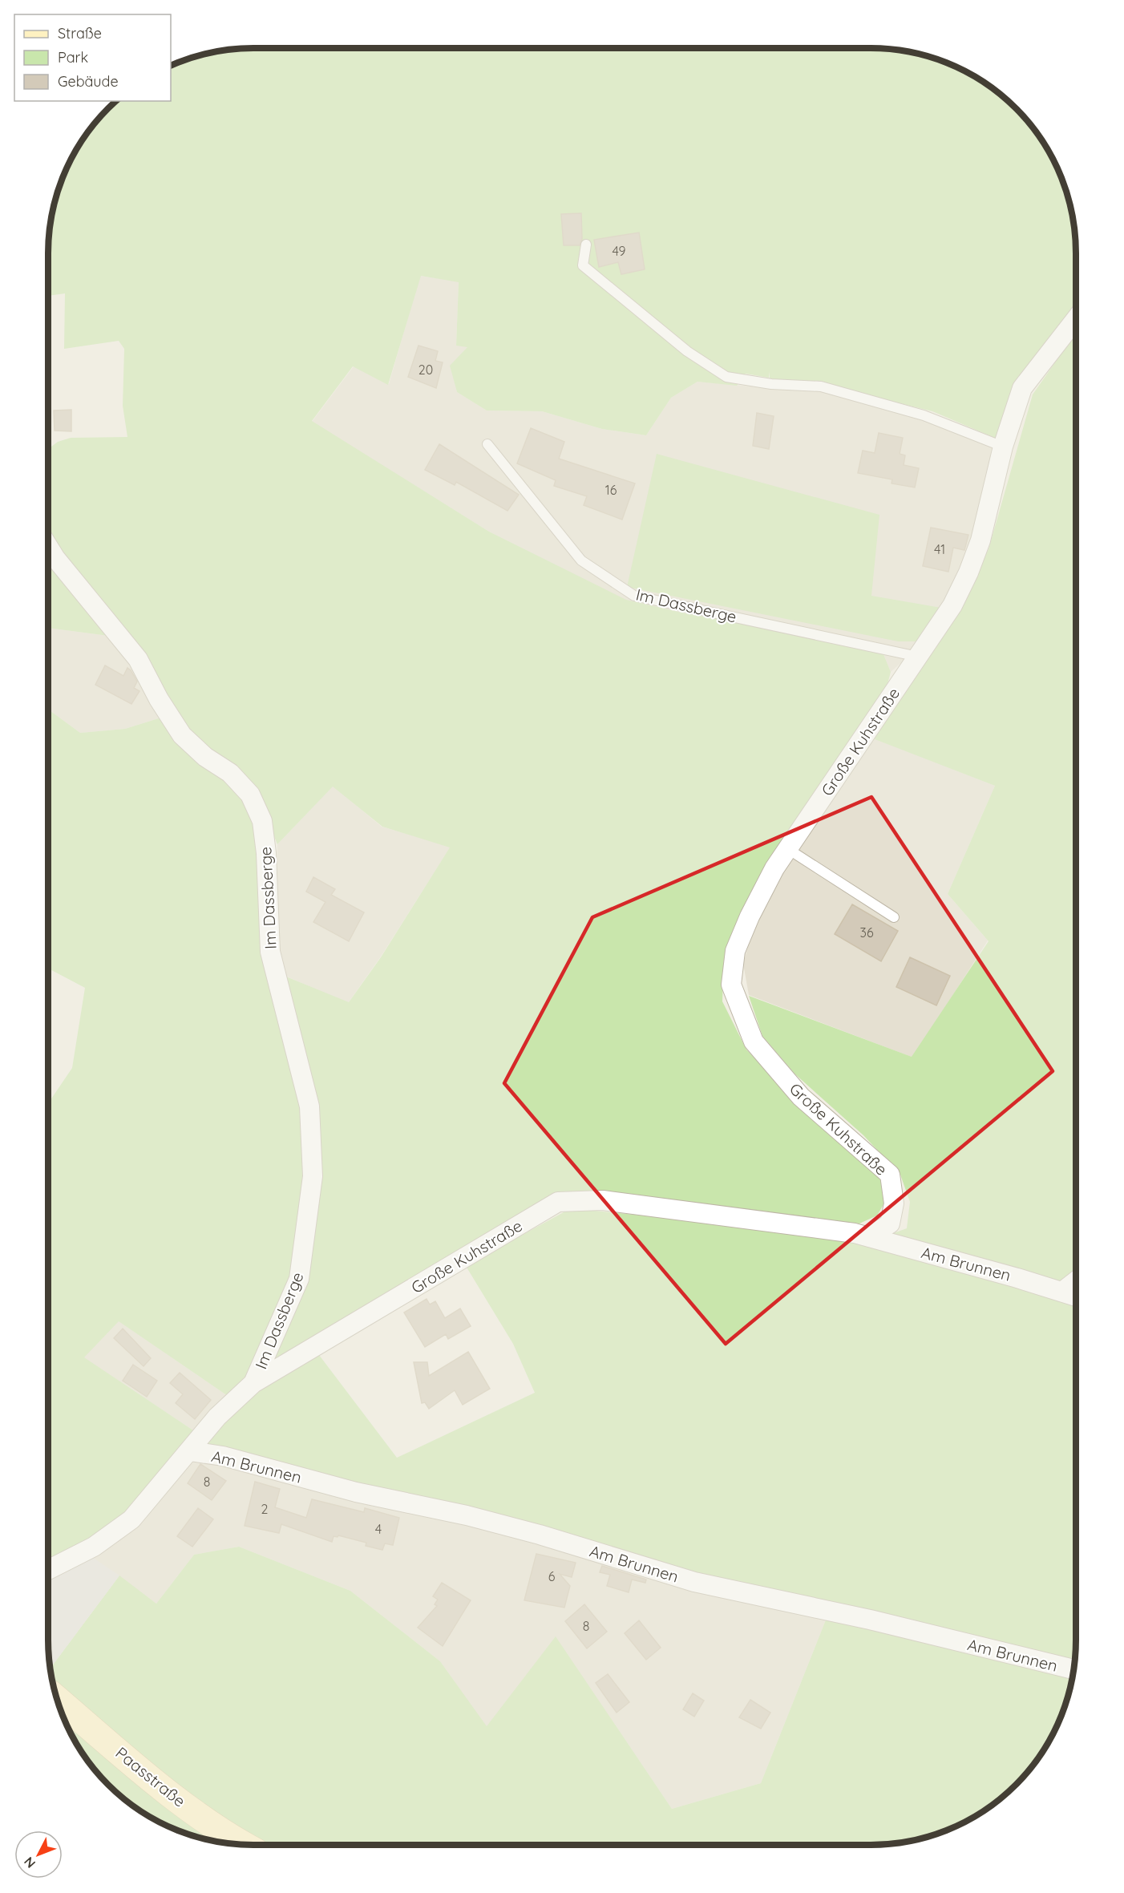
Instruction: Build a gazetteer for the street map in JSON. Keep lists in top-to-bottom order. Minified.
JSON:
{"streets":{"street":["Im Dassberge","Große Kuhstraße","Am Brunnen","Paasstraße"]},"crossings":[["Im Dassberge","Große Kuhstraße"],["Große Kuhstraße","Am Brunnen"]],"house_numbers":["49","20","16","41","36","8","2","4","6","8"],"legend":["Straße","Park","Gebäude"],"north":"bottom left"}
